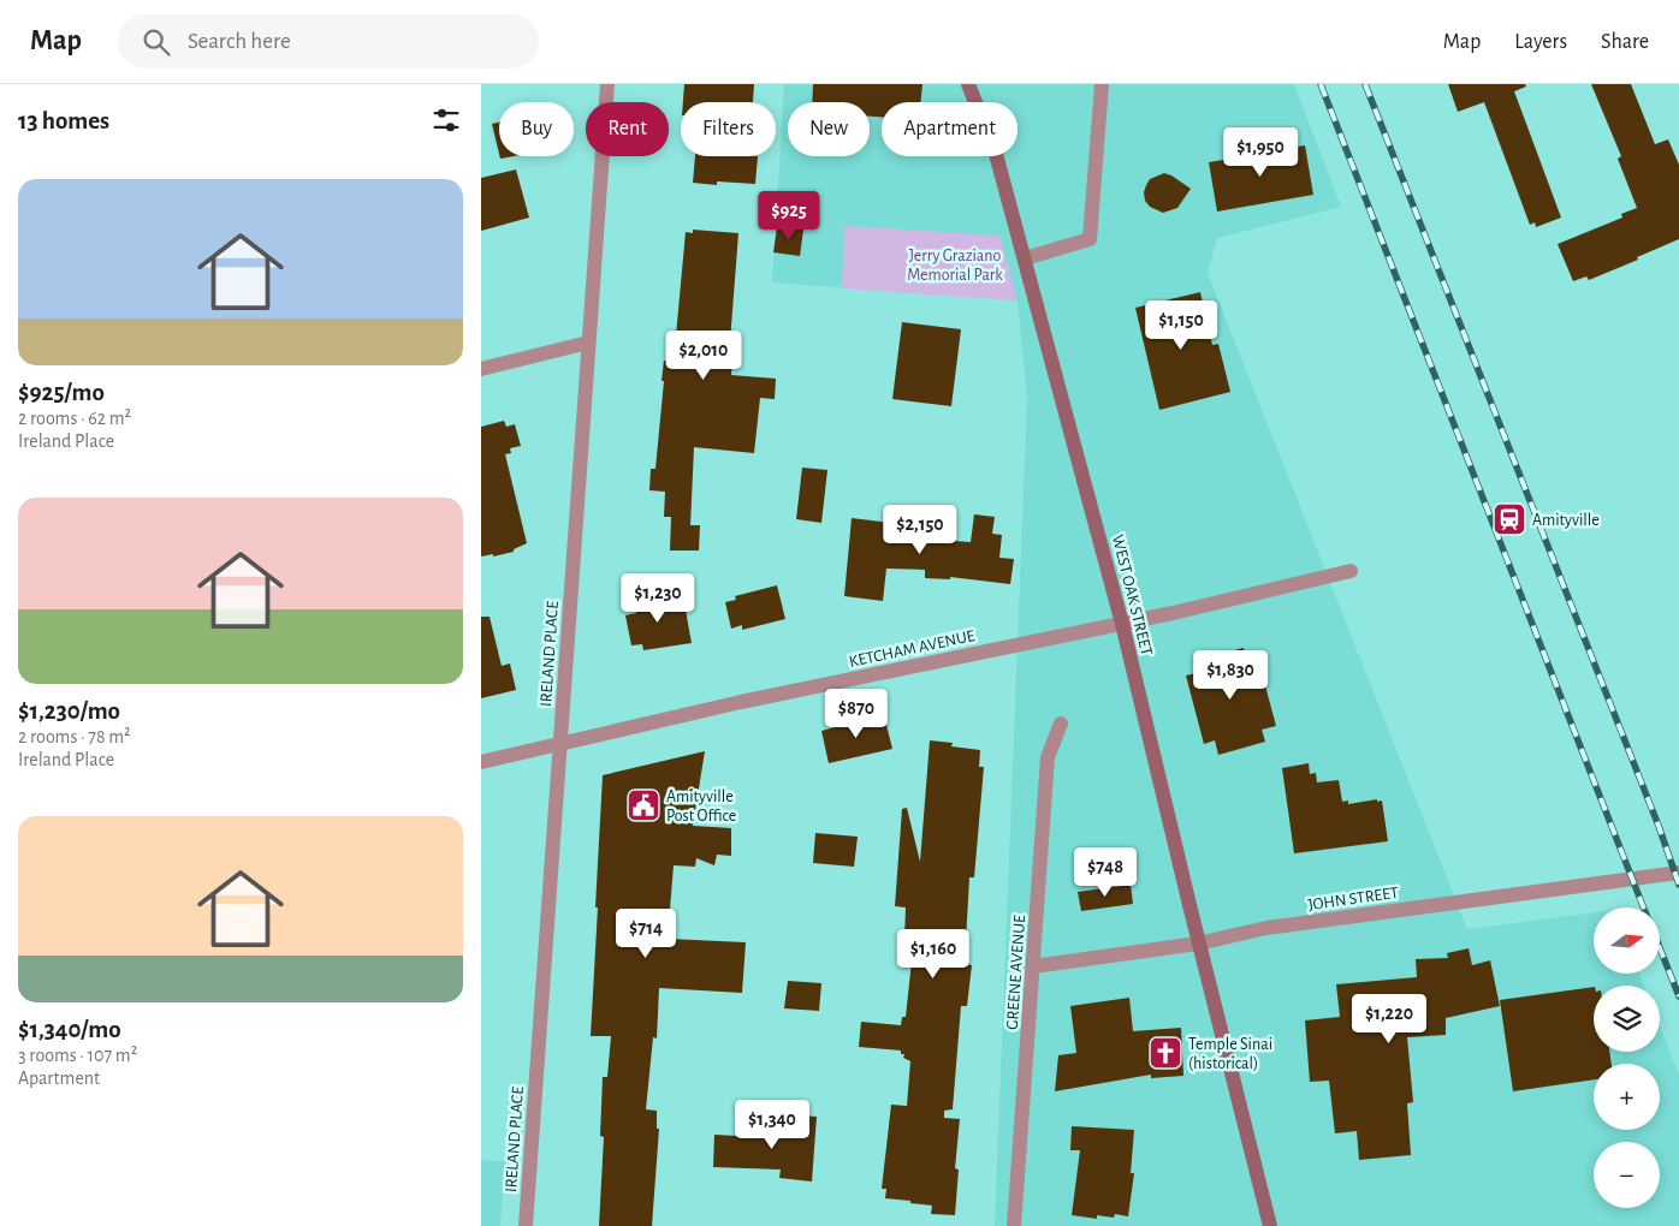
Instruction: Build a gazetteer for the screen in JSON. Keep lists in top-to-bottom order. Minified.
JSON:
{"streets":{"main road":["WEST OAK STREET"],"street":["KETCHAM AVENUE","IRELAND PLACE","JOHN STREET","GREENE AVENUE"]},"crossings":[["WEST OAK STREET","KETCHAM AVENUE"],["WEST OAK STREET","JOHN STREET"],["KETCHAM AVENUE","IRELAND PLACE"],["JOHN STREET","GREENE AVENUE"]],"parks":["Jerry Graziano Memorial Park"],"places":{"station":["Amityville"],"public building":["Amityville Post Office"],"church":["Temple Sinai (historical)"]},"north":"right","page":{"header":"Map","search":"Search here","nav":["Map","Layers","Share"],"heading":"13 homes","chip":["Buy","Rent","Filters","New","Apartment"],"price":["$1,950","$925","$1,150","$2,010","$2,150","$1,230","$1,830","$870","$748","$714","$1,160","$1,220","$1,340"],"list":[{"name":"$925/mo","note":"2 rooms · 62 m² · Ireland Place"},{"name":"$1,230/mo","note":"2 rooms · 78 m² · Ireland Place"},{"name":"$1,340/mo","note":"3 rooms · 107 m² · Apartment"}],"map_buttons":["+","−"]}}
